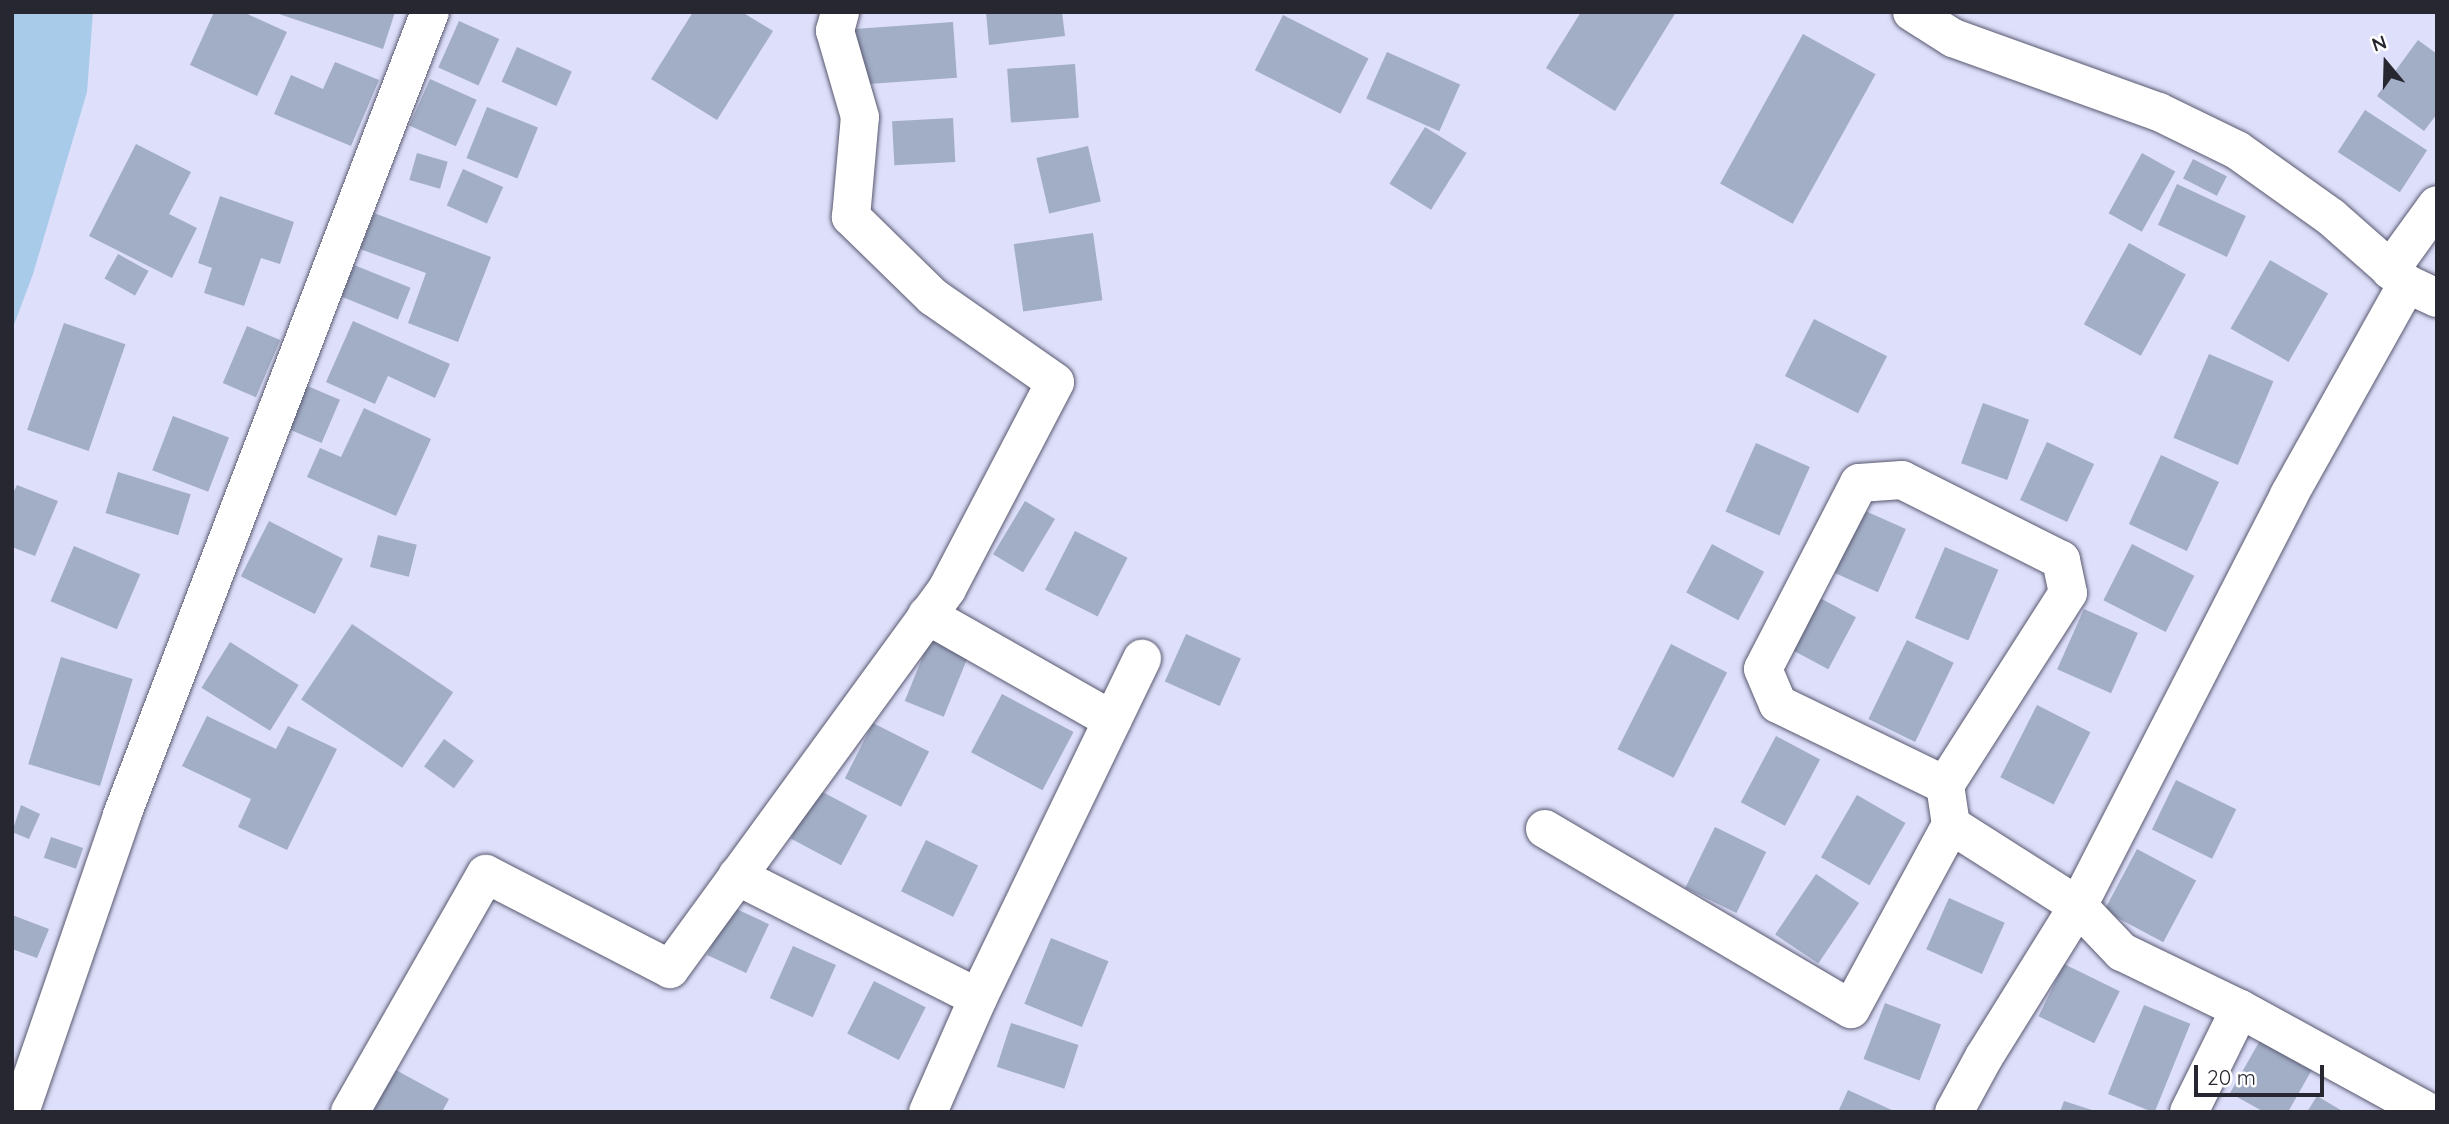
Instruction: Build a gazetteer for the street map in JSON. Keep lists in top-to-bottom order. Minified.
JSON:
{"scale_bar":"20 m","north":"top"}
